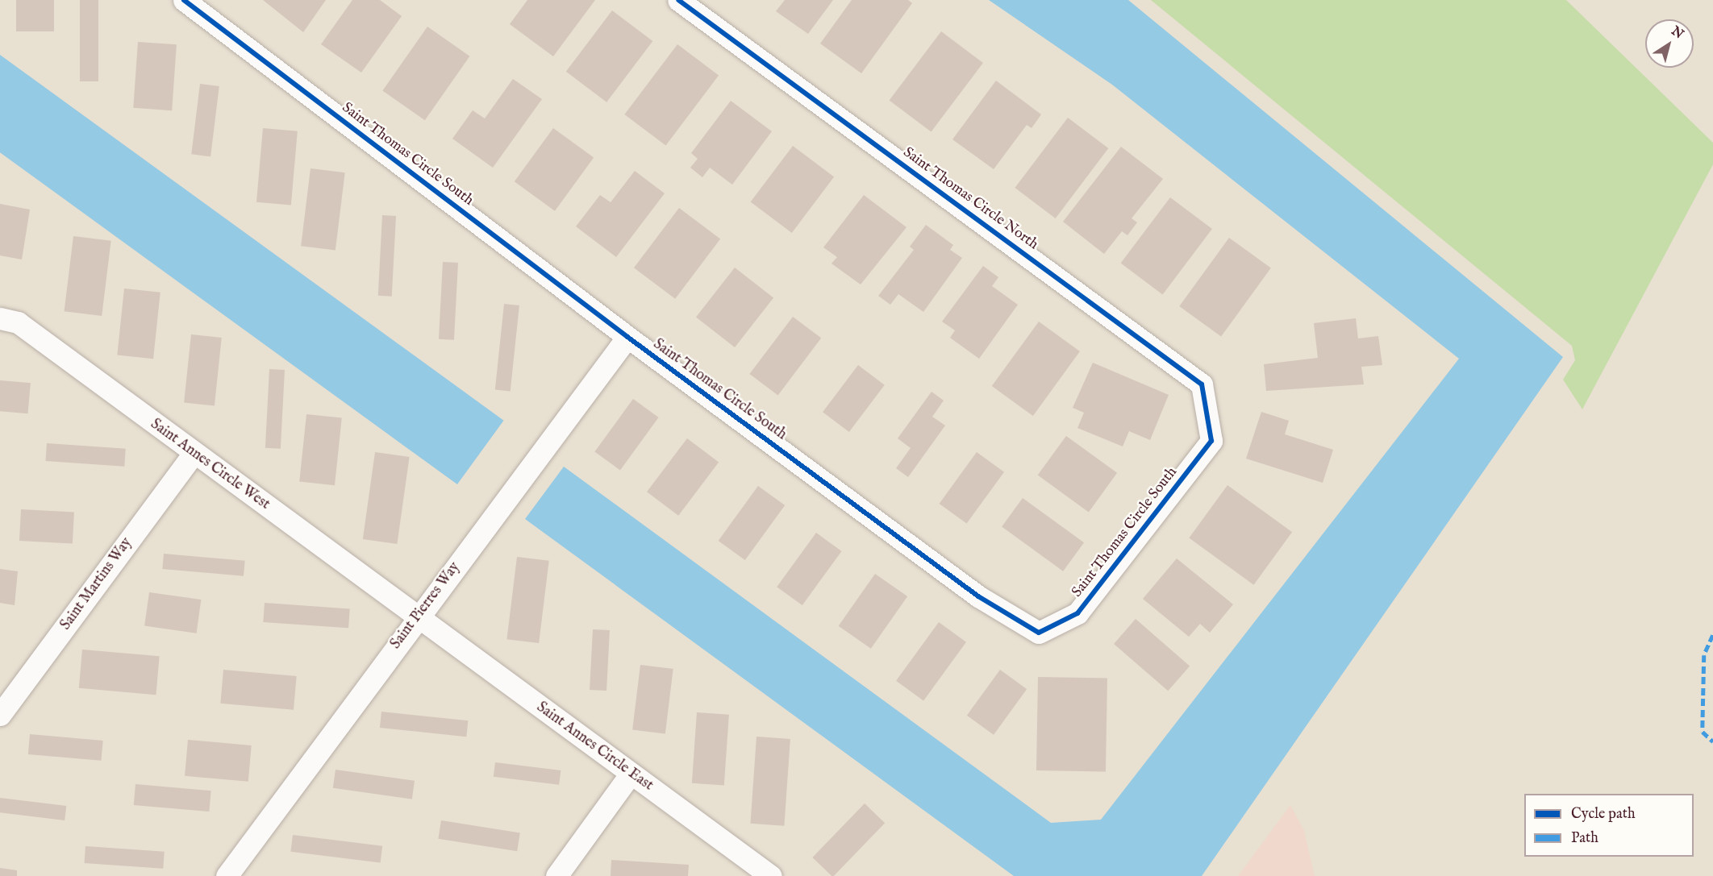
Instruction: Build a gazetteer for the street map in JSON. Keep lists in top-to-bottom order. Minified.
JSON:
{"streets":{"street":["Saint Thomas Circle South","Saint Thomas Circle North","Saint Annes Circle West","Saint Martins Way","Saint Pierres Way","Saint Annes Circle East"]},"crossings":[["Saint Thomas Circle South","Saint Thomas Circle North"],["Saint Thomas Circle South","Saint Pierres Way"],["Saint Annes Circle West","Saint Martins Way"],["Saint Annes Circle West","Saint Pierres Way"],["Saint Annes Circle West","Saint Annes Circle East"],["Saint Pierres Way","Saint Annes Circle East"]],"legend":["Cycle path","Path"],"north":"top right"}
